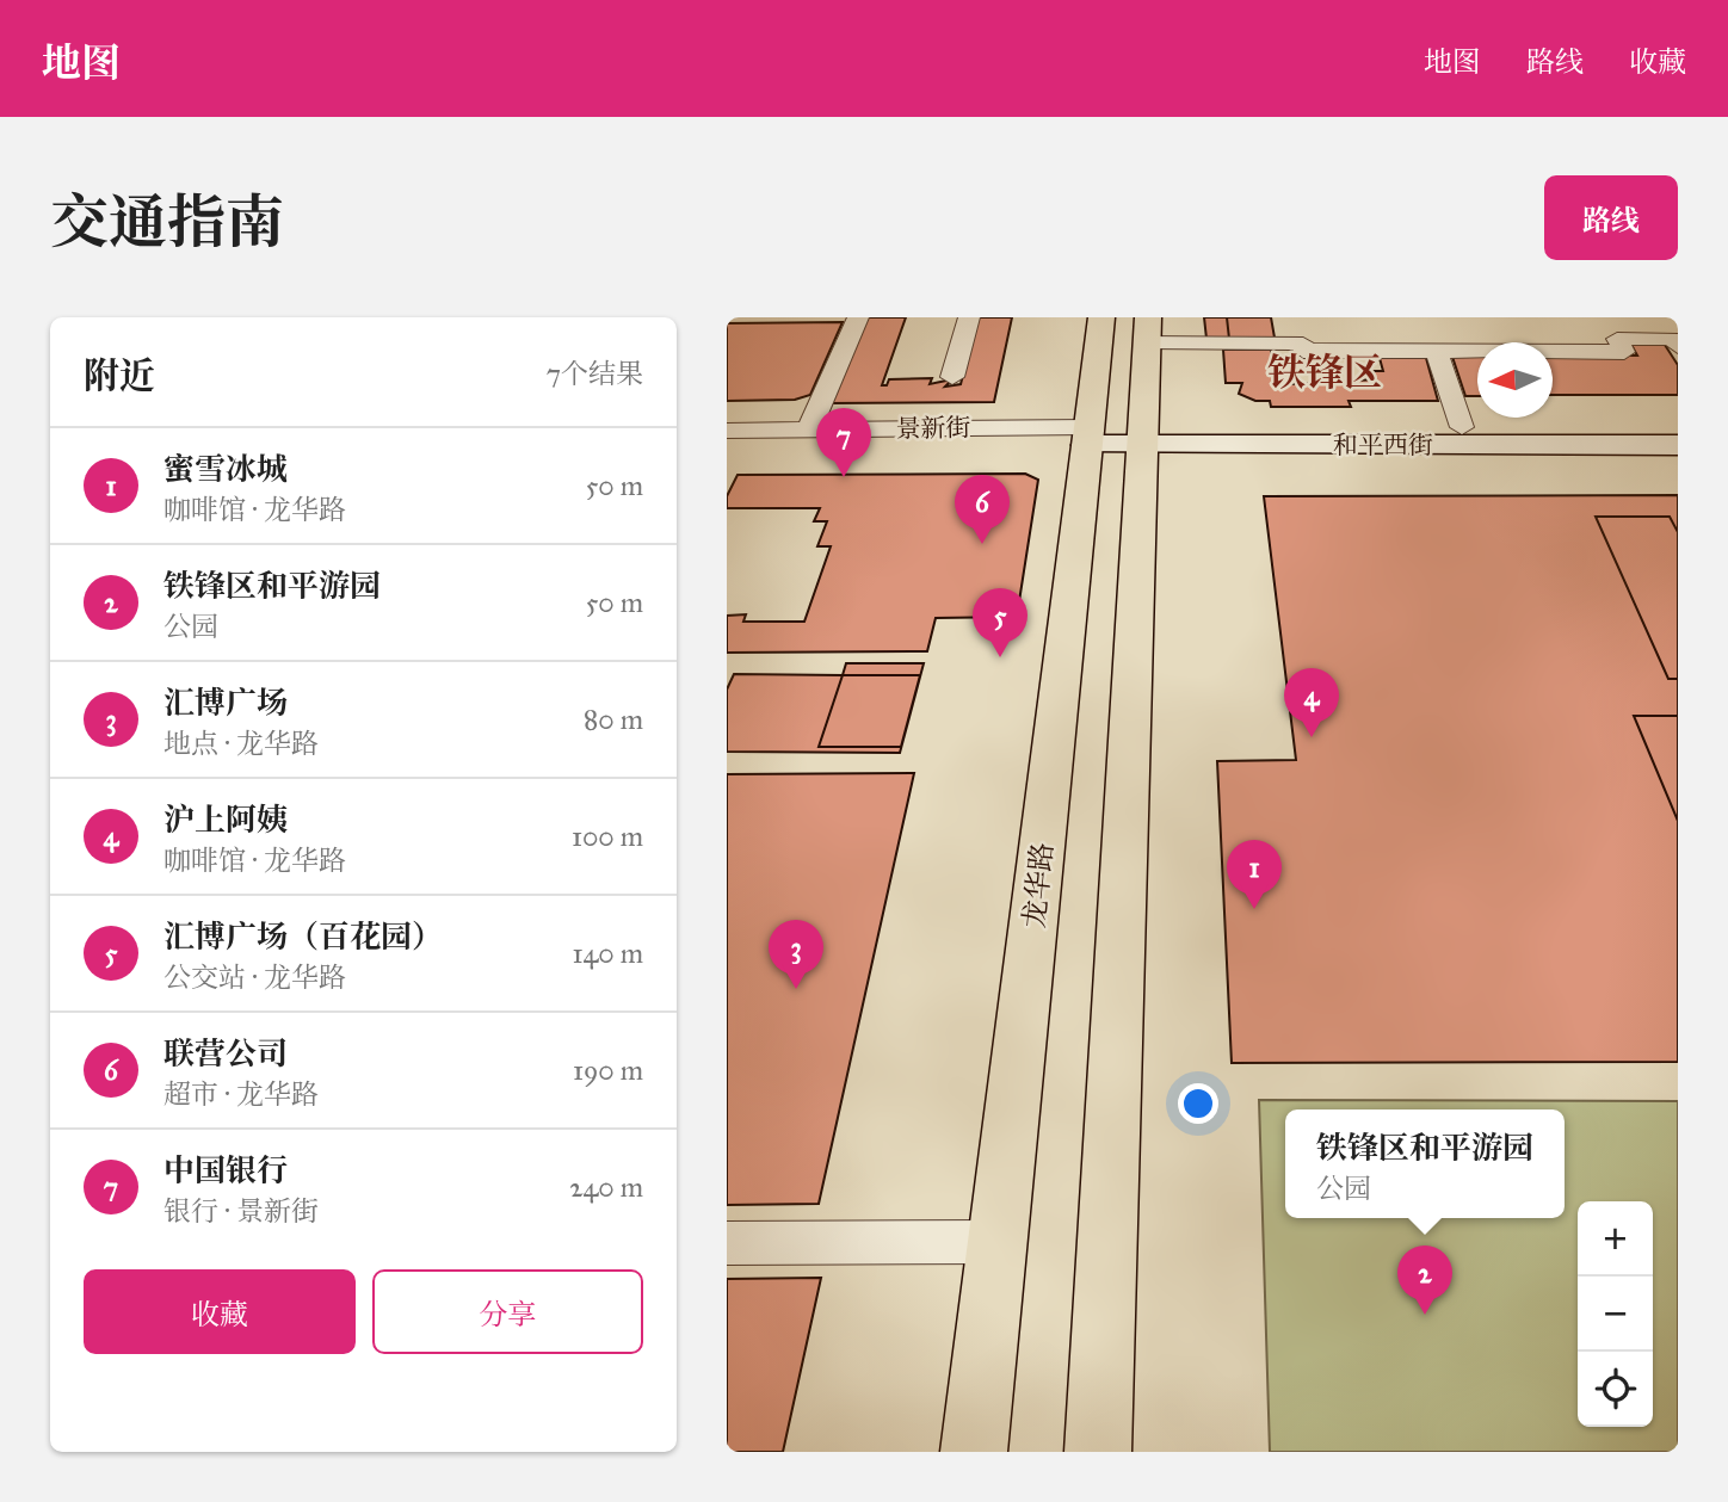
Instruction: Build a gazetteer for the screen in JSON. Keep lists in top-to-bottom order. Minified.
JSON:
{"streets":{"main road":["和平西街","龙华路"],"street":["景新街"]},"crossings":[["景新街","和平西街"],["景新街","龙华路"],["和平西街","龙华路"]],"districts":["铁锋区"],"north":"left","page":{"header":"地图","nav":["地图","路线","收藏"],"title":"交通指南","buttons":["路线",["收藏","分享"]],"heading":["附近","7个结果"],"pins":["7","6","5","4","1","3","2"],"list":[{"mark":"1","name":"蜜雪冰城","note":"咖啡馆 · 龙华路","value":"50 m"},{"mark":"2","name":"铁锋区和平游园","note":"公园","value":"50 m"},{"mark":"3","name":"汇博广场","note":"地点 · 龙华路","value":"80 m"},{"mark":"4","name":"沪上阿姨","note":"咖啡馆 · 龙华路","value":"100 m"},{"mark":"5","name":"汇博广场（百花园）","note":"公交站 · 龙华路","value":"140 m"},{"mark":"6","name":"联营公司","note":"超市 · 龙华路","value":"190 m"},{"mark":"7","name":"中国银行","note":"银行 · 景新街","value":"240 m"}],"popup":["铁锋区和平游园","公园"],"map_buttons":["+","−"]}}
